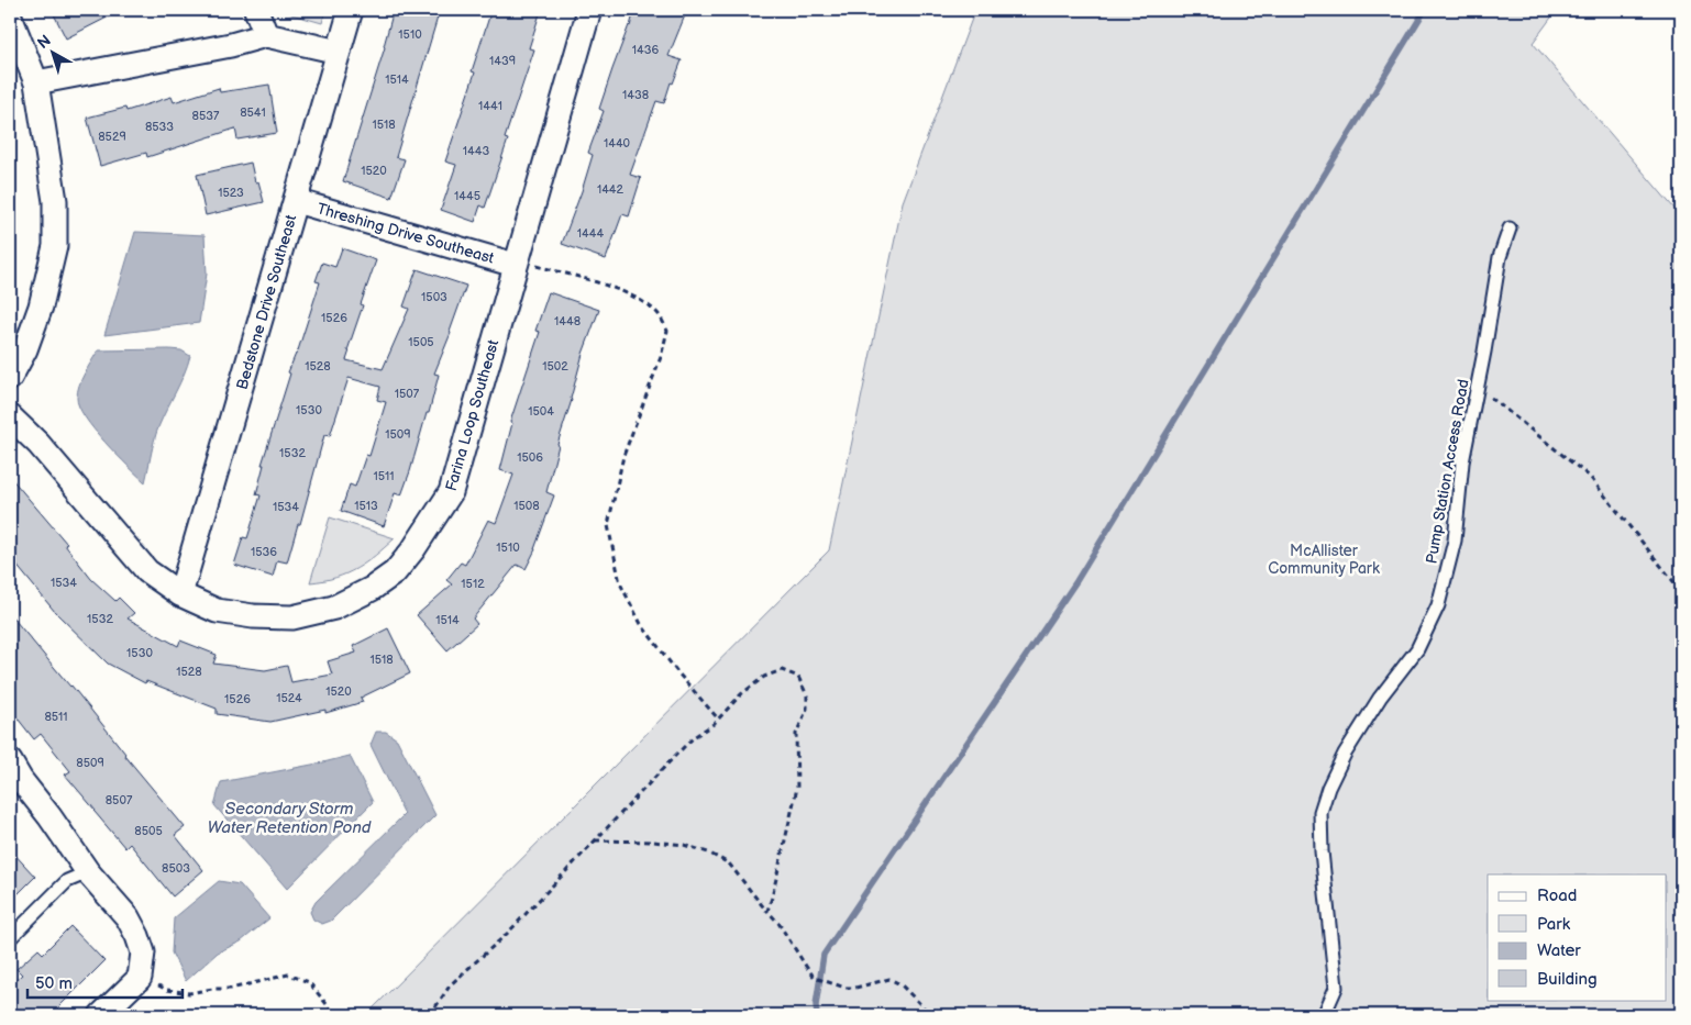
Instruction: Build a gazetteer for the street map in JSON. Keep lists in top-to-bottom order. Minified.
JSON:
{"streets":{"street":["Threshing Drive Southeast","Bedstone Drive Southeast","Farina Loop Southeast"],"lane":["Pump Station Access Road"]},"crossings":[["Threshing Drive Southeast","Bedstone Drive Southeast"],["Threshing Drive Southeast","Farina Loop Southeast"],["Bedstone Drive Southeast","Farina Loop Southeast"]],"water":["Secondary Storm Water Retention Pond"],"parks":["McAllister Community Park"],"house_numbers":["1510","1436","1439","1514","1438","1441","8541","8537","1518","8533","8529","1440","1443","1520","1442","1523","1445","1444","1503","1526","1448","1505","1528","1502","1507","1530","1504","1509","1532","1506","1511","1513","1508","1534","1510","1536","1534","1512","1532","1514","1530","1518","1528","1520","1524","1526","8511","8509","8507","8505","8503"],"legend":["Road","Park","Water","Building"],"scale_bar":"50 m","north":"top left"}
